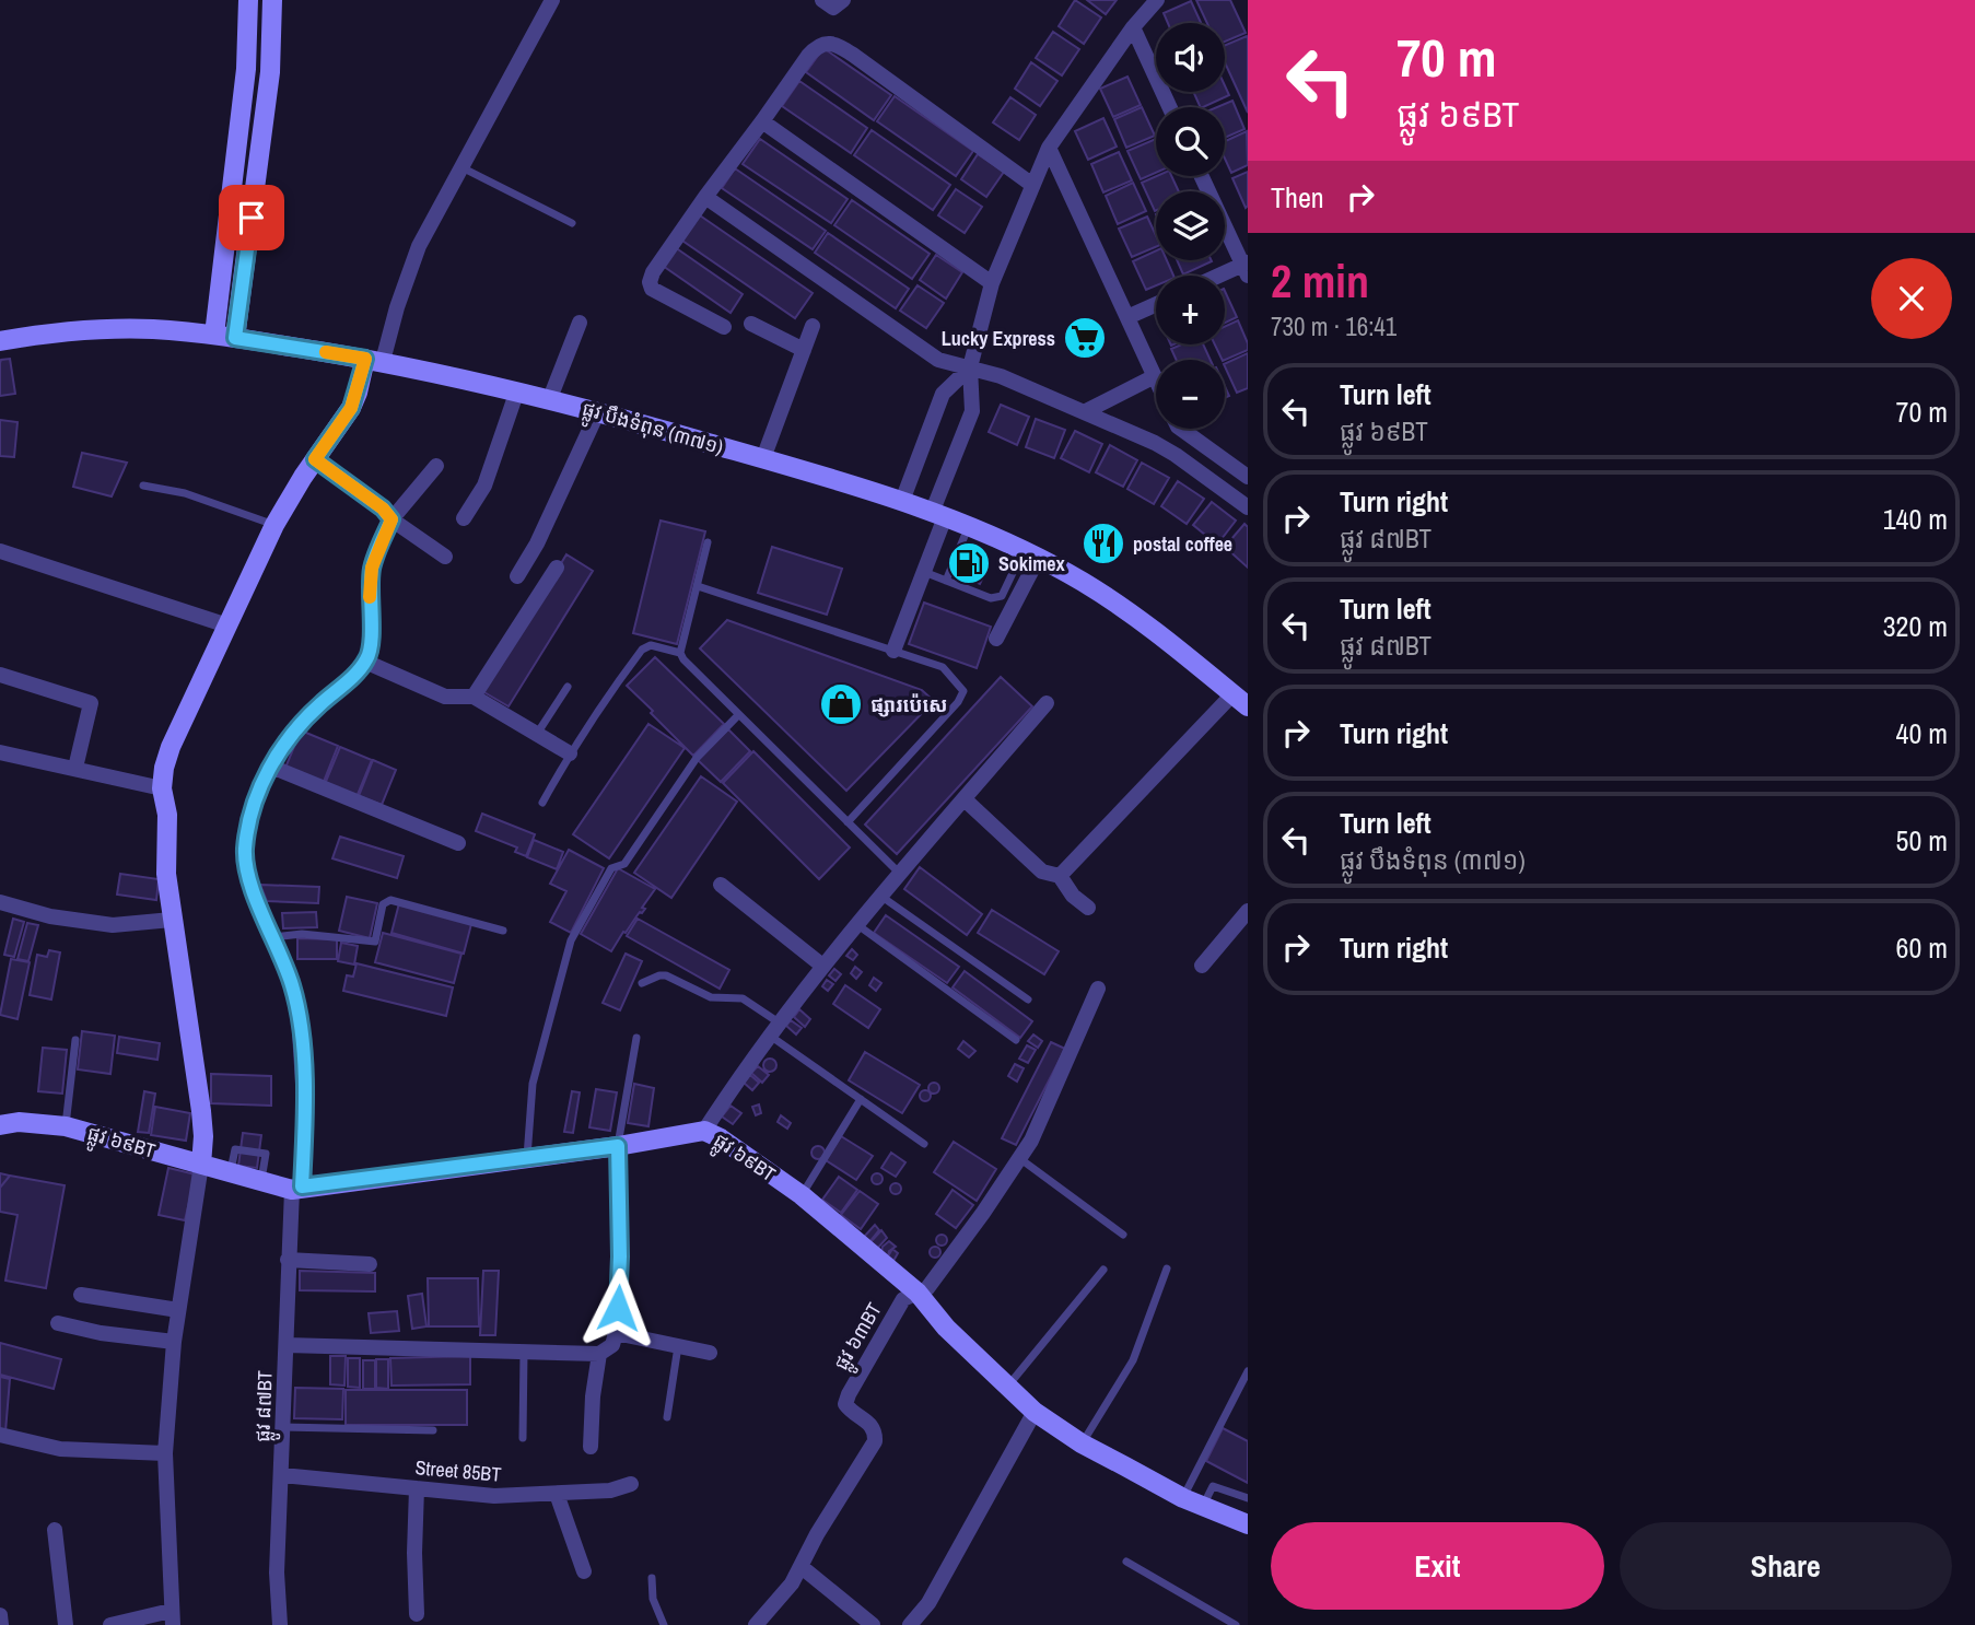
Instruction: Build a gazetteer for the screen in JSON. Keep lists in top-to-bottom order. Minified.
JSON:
{"streets":{"street":["ផ្លូវ បឹងទំពុន (៣៧១)","ផ្លូវ ៦៩BT","ផ្លូវ ៦៣BT","ផ្លូវ ៨៧BT","Street 85BT"]},"crossings":[["ផ្លូវ ៦៩BT","ផ្លូវ ៦៣BT"],["ផ្លូវ ៦៩BT","ផ្លូវ ៨៧BT"],["ផ្លូវ ៨៧BT","Street 85BT"]],"places":{"supermarket":["Lucky Express"],"restaurant":["postal coffee"],"fuel station":["Sokimex"],"shop":["ផ្សារប៉េសេ"]},"page":{"turn":["70 m","ផ្លូវ ៦៩BT"],"map_buttons":["+","−"],"then":"Then","heading":["2 min","730 m · 16:41"],"list":[{"name":"Turn left","note":"ផ្លូវ ៦៩BT","value":"70 m"},{"name":"Turn right","note":"ផ្លូវ ៨៧BT","value":"140 m"},{"name":"Turn left","note":"ផ្លូវ ៨៧BT","value":"320 m"},{"name":"Turn right","value":"40 m"},{"name":"Turn left","note":"ផ្លូវ បឹងទំពុន (៣៧១)","value":"50 m"},{"name":"Turn right","value":"60 m"}],"buttons":["Exit","Share"]}}
